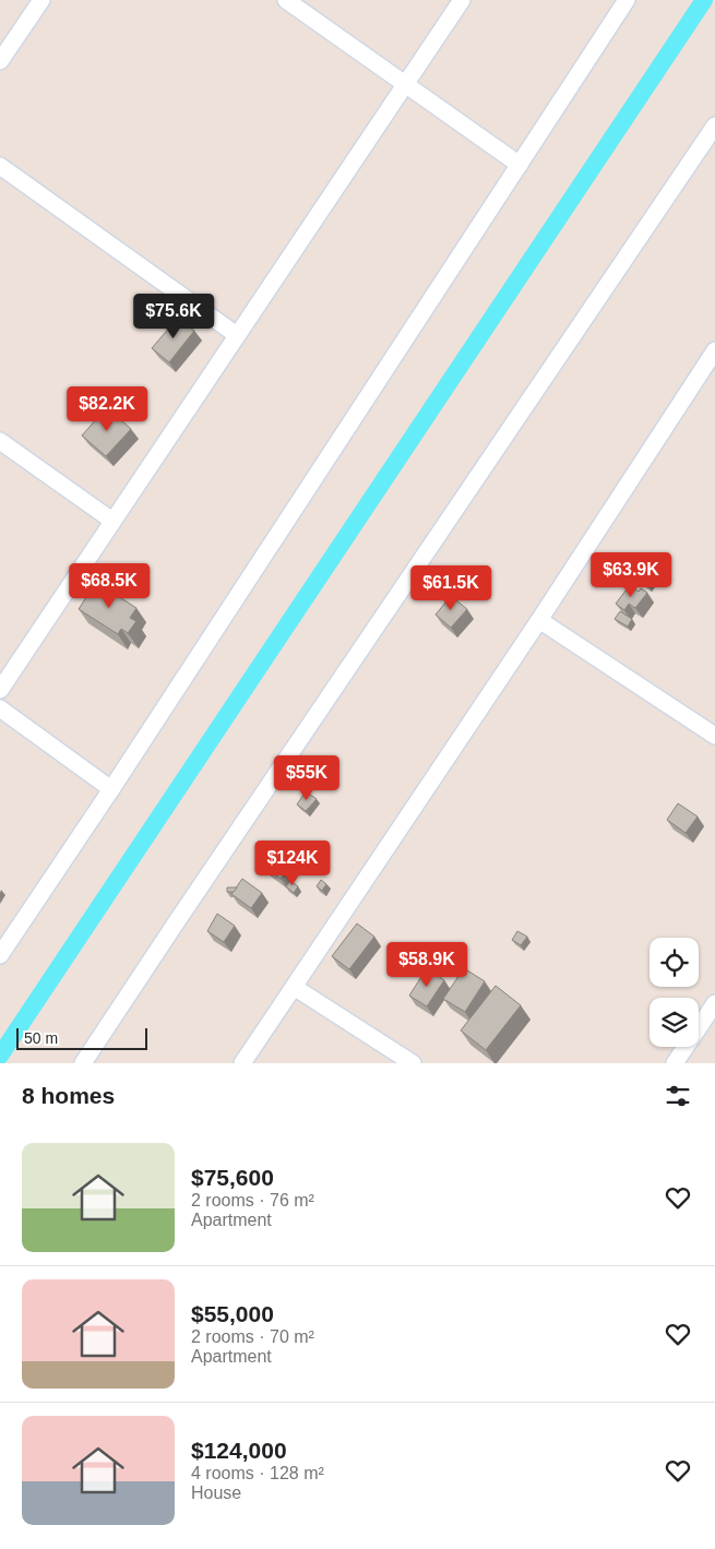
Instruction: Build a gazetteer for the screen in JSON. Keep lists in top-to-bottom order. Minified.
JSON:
{"scale_bar":"50 m","page":{"price":["$75.6K","$82.2K","$63.9K","$68.5K","$61.5K","$55K","$124K","$58.9K"],"scale":"50 m","heading":"8 homes","list":[{"name":"$75,600","note":"2 rooms · 76 m² · Apartment"},{"name":"$55,000","note":"2 rooms · 70 m² · Apartment"},{"name":"$124,000","note":"4 rooms · 128 m² · House"}]}}
